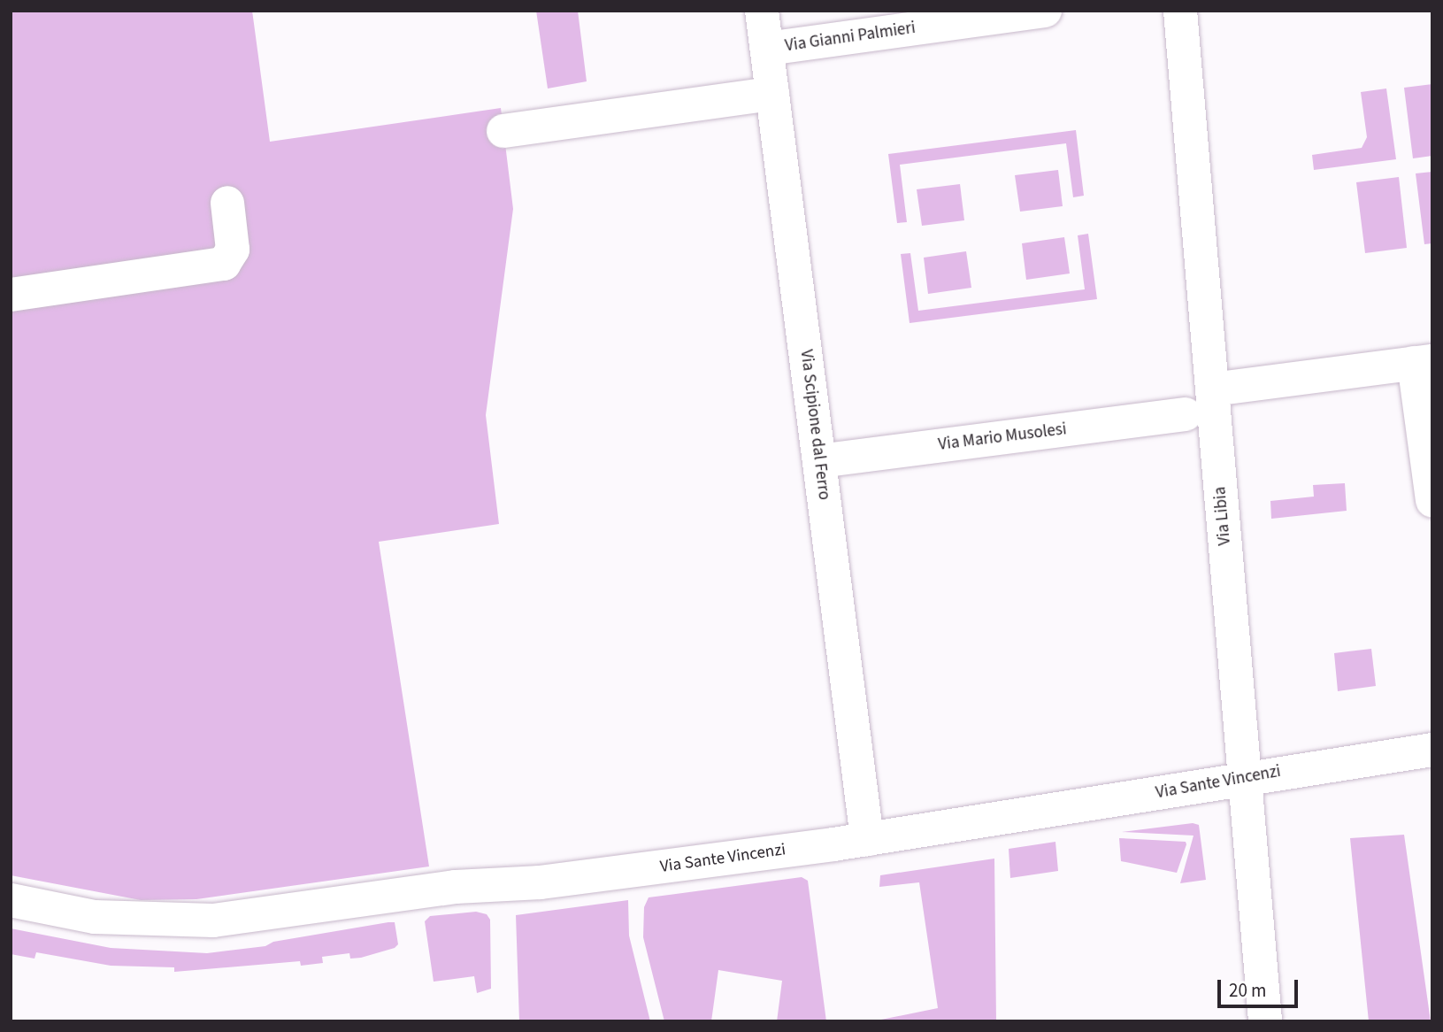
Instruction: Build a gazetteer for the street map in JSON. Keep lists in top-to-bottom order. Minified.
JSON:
{"streets":{"street":["Via Gianni Palmieri","Via Scipione dal Ferro","Via Mario Musolesi","Via Libia","Via Sante Vincenzi"]},"crossings":[["Via Gianni Palmieri","Via Scipione dal Ferro"],["Via Scipione dal Ferro","Via Mario Musolesi"],["Via Scipione dal Ferro","Via Sante Vincenzi"],["Via Libia","Via Sante Vincenzi"]],"scale_bar":"20 m"}
